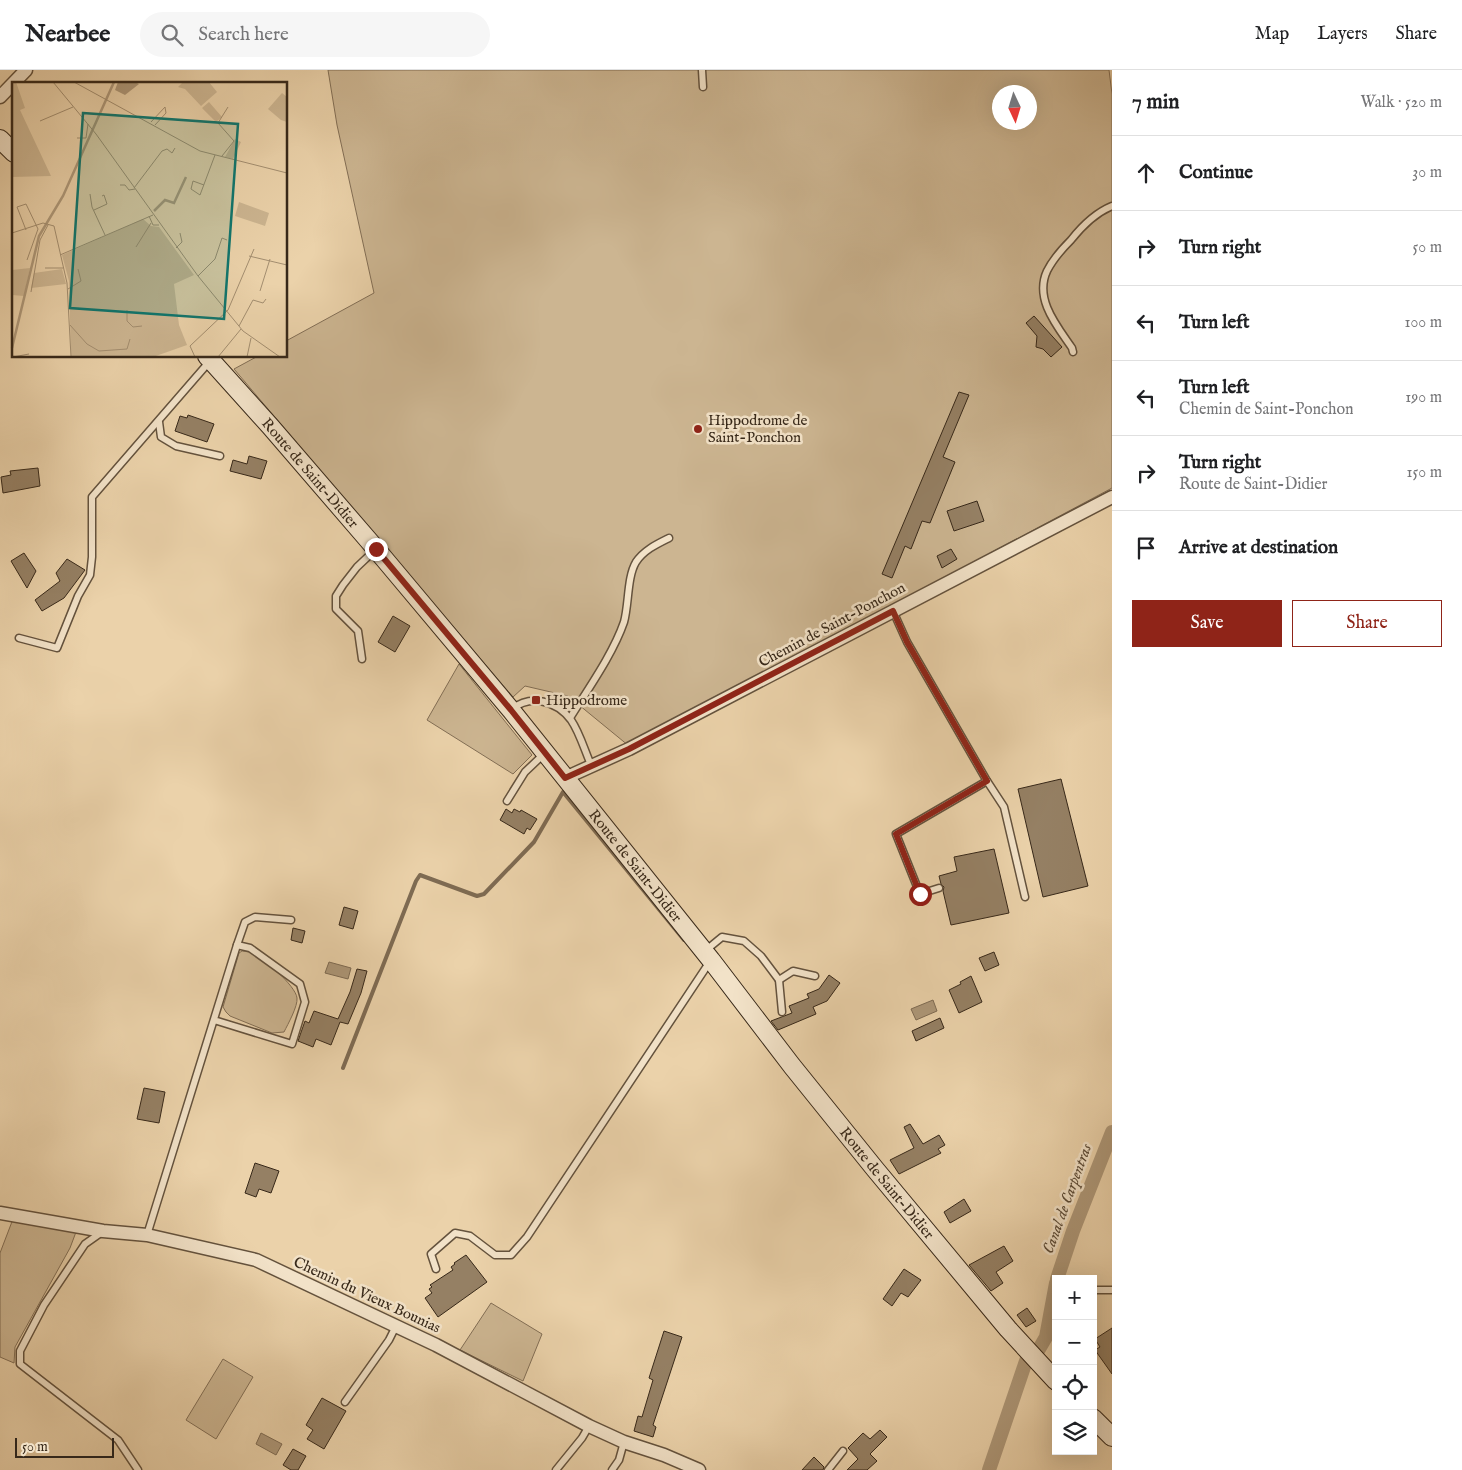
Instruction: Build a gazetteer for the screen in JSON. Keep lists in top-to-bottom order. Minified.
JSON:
{"streets":{"main road":["Route de Saint-Didier"],"street":["Chemin de Saint-Ponchon","Chemin du Vieux Bounias"]},"crossings":[["Route de Saint-Didier","Chemin de Saint-Ponchon"]],"water":["Canal de Carpentras"],"places":{"other":["Hippodrome de Saint-Ponchon"],"transit":["Hippodrome"]},"scale_bar":"50 m","north":"bottom","page":{"header":"Nearbee","search":"Search here","nav":["Map","Layers","Share"],"heading":["7 min","Walk · 520 m"],"list":[["Continue","30 m"],["Turn right","50 m"],["Turn left","100 m"],["Turn left","Chemin de Saint-Ponchon","190 m"],["Turn right","Route de Saint-Didier","150 m"],"Arrive at destination"],"buttons":["Save","Share"],"map_buttons":["+","−"],"scale":"50 m"}}
